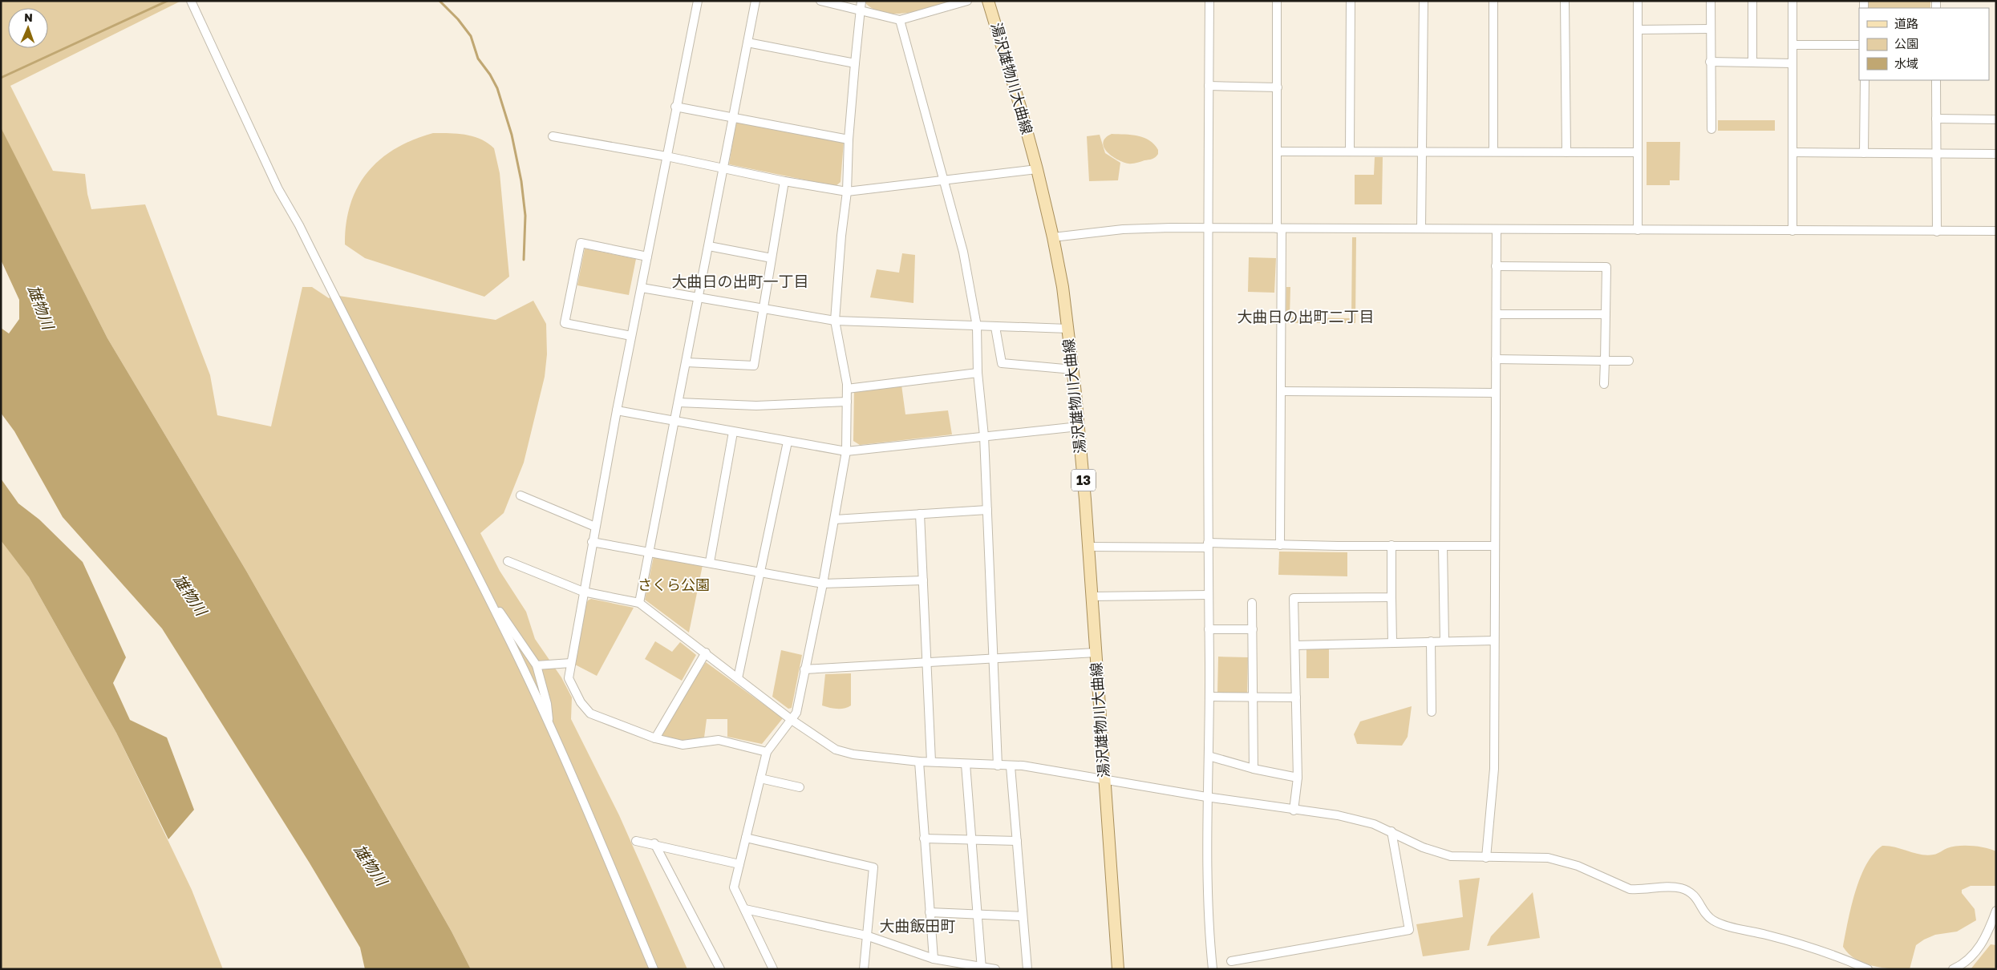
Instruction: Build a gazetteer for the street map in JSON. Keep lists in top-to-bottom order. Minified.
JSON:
{"streets":{"main road":["湯沢雄物川大曲線","13"]},"districts":["大曲日の出町一丁目","大曲日の出町二丁目","大曲飯田町"],"water":["雄物川"],"parks":["さくら公園"],"legend":["道路","公園","水域"],"north":"top"}
